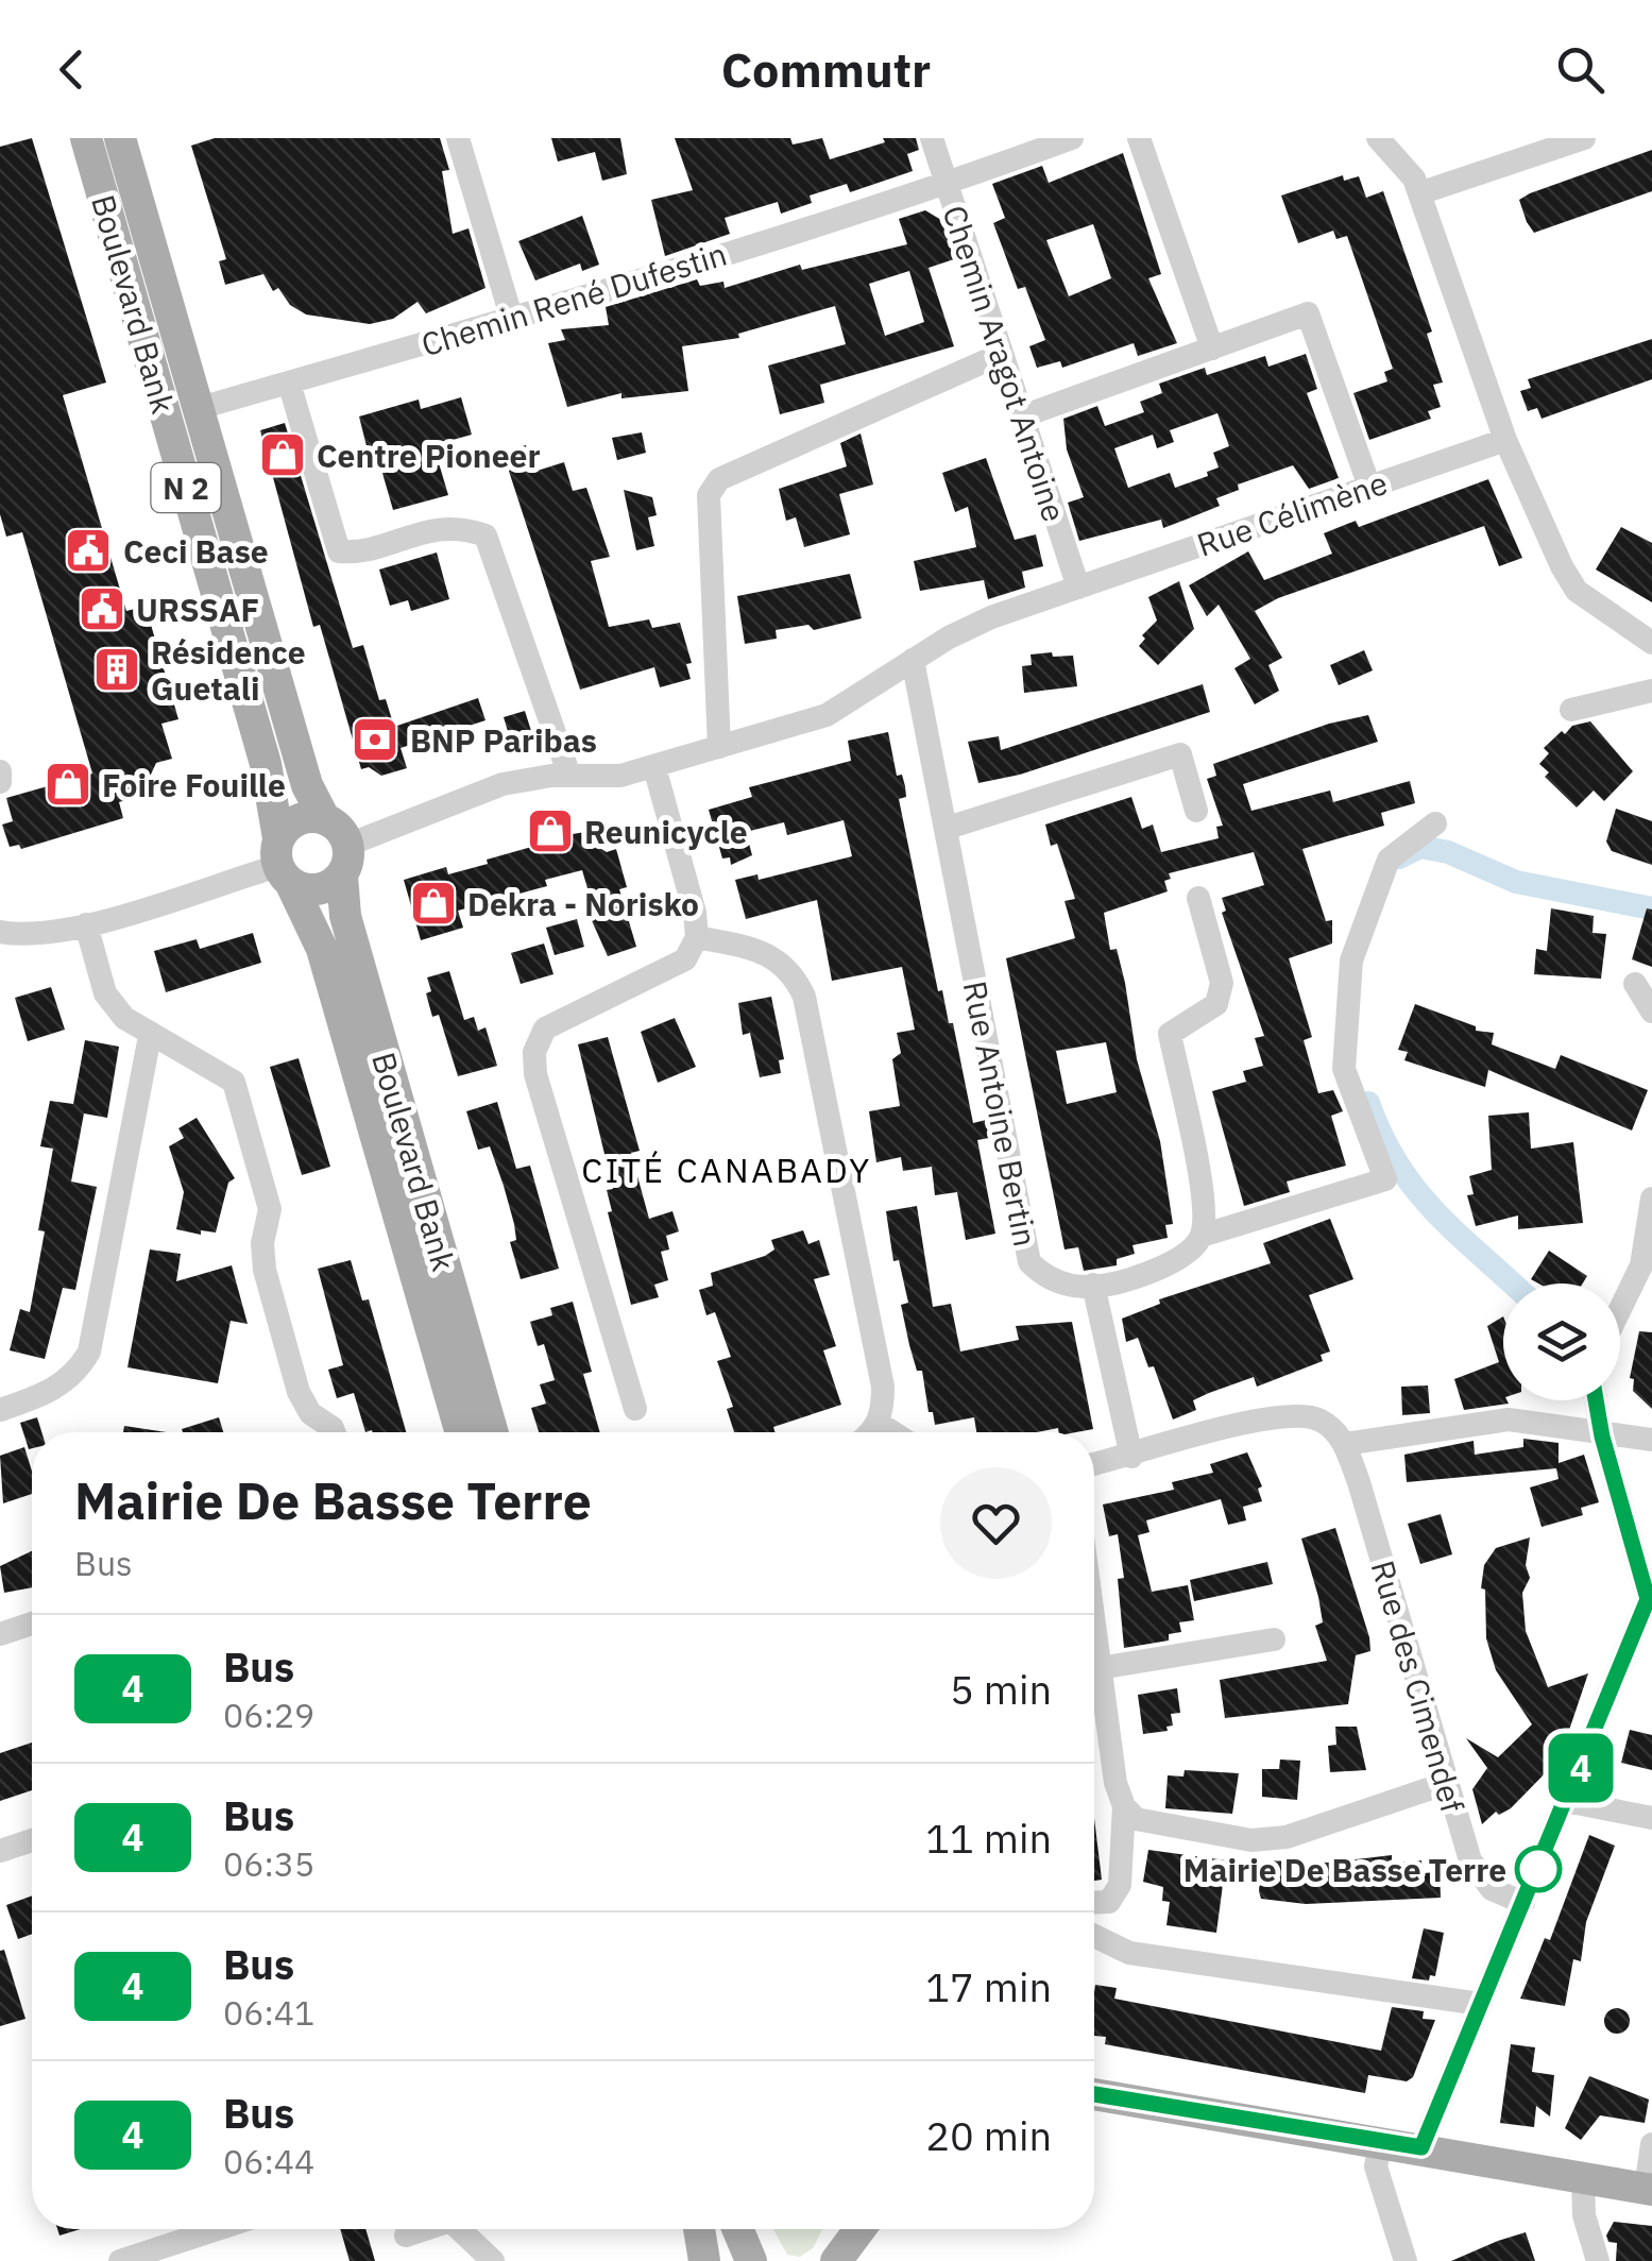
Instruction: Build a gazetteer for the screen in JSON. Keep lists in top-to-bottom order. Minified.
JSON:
{"streets":{"main road":["Boulevard Bank","N 2"],"street":["Chemin René Dufestin","Chemin Aragot Antoine","Rue Célimène","Rue Antoine Bertin","Rue des Cimendef"]},"crossings":[["Chemin René Dufestin","Boulevard Bank"],["Chemin René Dufestin","Chemin Aragot Antoine"],["Boulevard Bank","N 2"],["Boulevard Bank","Rue Célimène"],["Chemin Aragot Antoine","Rue Célimène"],["N 2","Rue Célimène"],["Rue Célimène","Rue Antoine Bertin"]],"districts":["CITÉ CANABADY"],"places":{"shop":["Centre Pioneer","Foire Fouille","Reunicycle","Dekra - Norisko"],"public building":["Ceci Base","URSSAF"],"building":["Résidence Guetali"],"bank":["BNP Paribas"],"other":["Mairie De Basse Terre"]},"lines":["bus line 4"],"page":{"header":"Commutr","on_map":"4","heading":["Mairie De Basse Terre","Bus"],"list":[{"mark":"4","name":"Bus","note":"06:29","value":"5 min"},{"mark":"4","name":"Bus","note":"06:35","value":"11 min"},{"mark":"4","name":"Bus","note":"06:41","value":"17 min"},{"mark":"4","name":"Bus","note":"06:44","value":"20 min"}]}}
